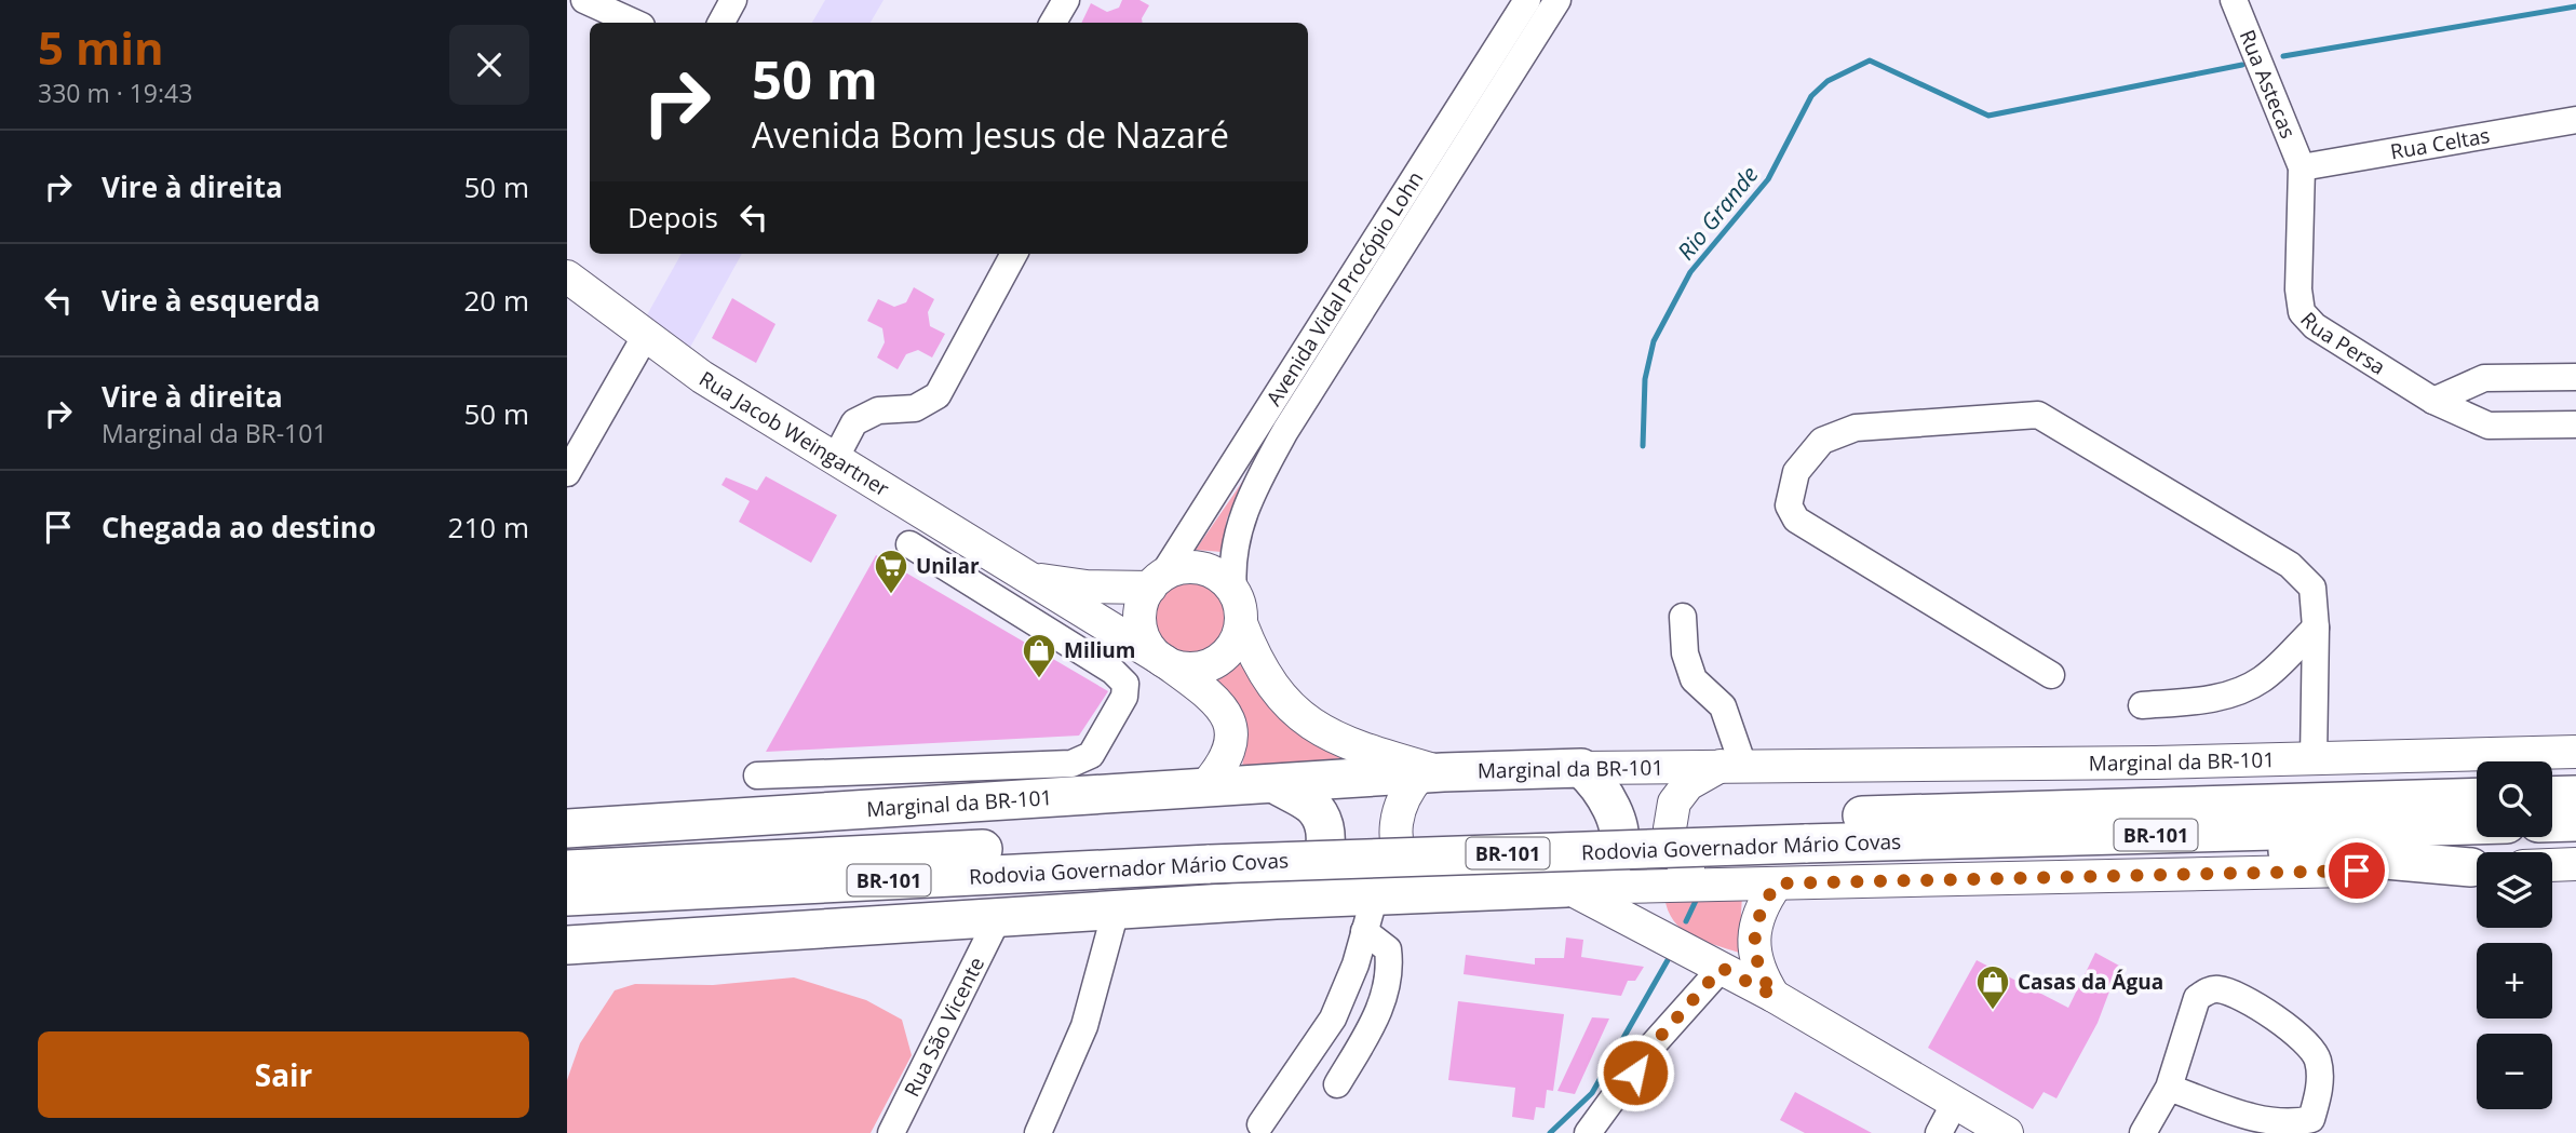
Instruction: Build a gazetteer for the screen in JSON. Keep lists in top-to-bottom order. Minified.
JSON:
{"streets":{"highway":["Marginal da BR-101","BR-101","Rodovia Governador Mário Covas"],"main road":["Rua Jacob Weingartner"],"street":["Rua Astecas","Rua Celtas","Avenida Vidal Procópio Lohn","Rua Persa","Rua São Vicente"]},"crossings":[["Rua Astecas","Rua Celtas"],["Rua Astecas","Rua Persa"],["Rua Celtas","Rua Persa"],["Avenida Vidal Procópio Lohn","Rua Jacob Weingartner"],["Rua Jacob Weingartner","Marginal da BR-101"]],"water":["Rio Grande"],"places":{"supermarket":["Unilar"],"shop":["Milium","Casas da Água"]},"page":{"heading":["5 min","330 m · 19:43"],"turn":["50 m","Avenida Bom Jesus de Nazaré"],"list":[{"name":"Vire à direita","value":"50 m"},{"name":"Vire à esquerda","value":"20 m"},{"name":"Vire à direita","note":"Marginal da BR-101","value":"50 m"},{"name":"Chegada ao destino","value":"210 m"}],"then":"Depois","map_buttons":["+","−"],"buttons":"Sair"}}
